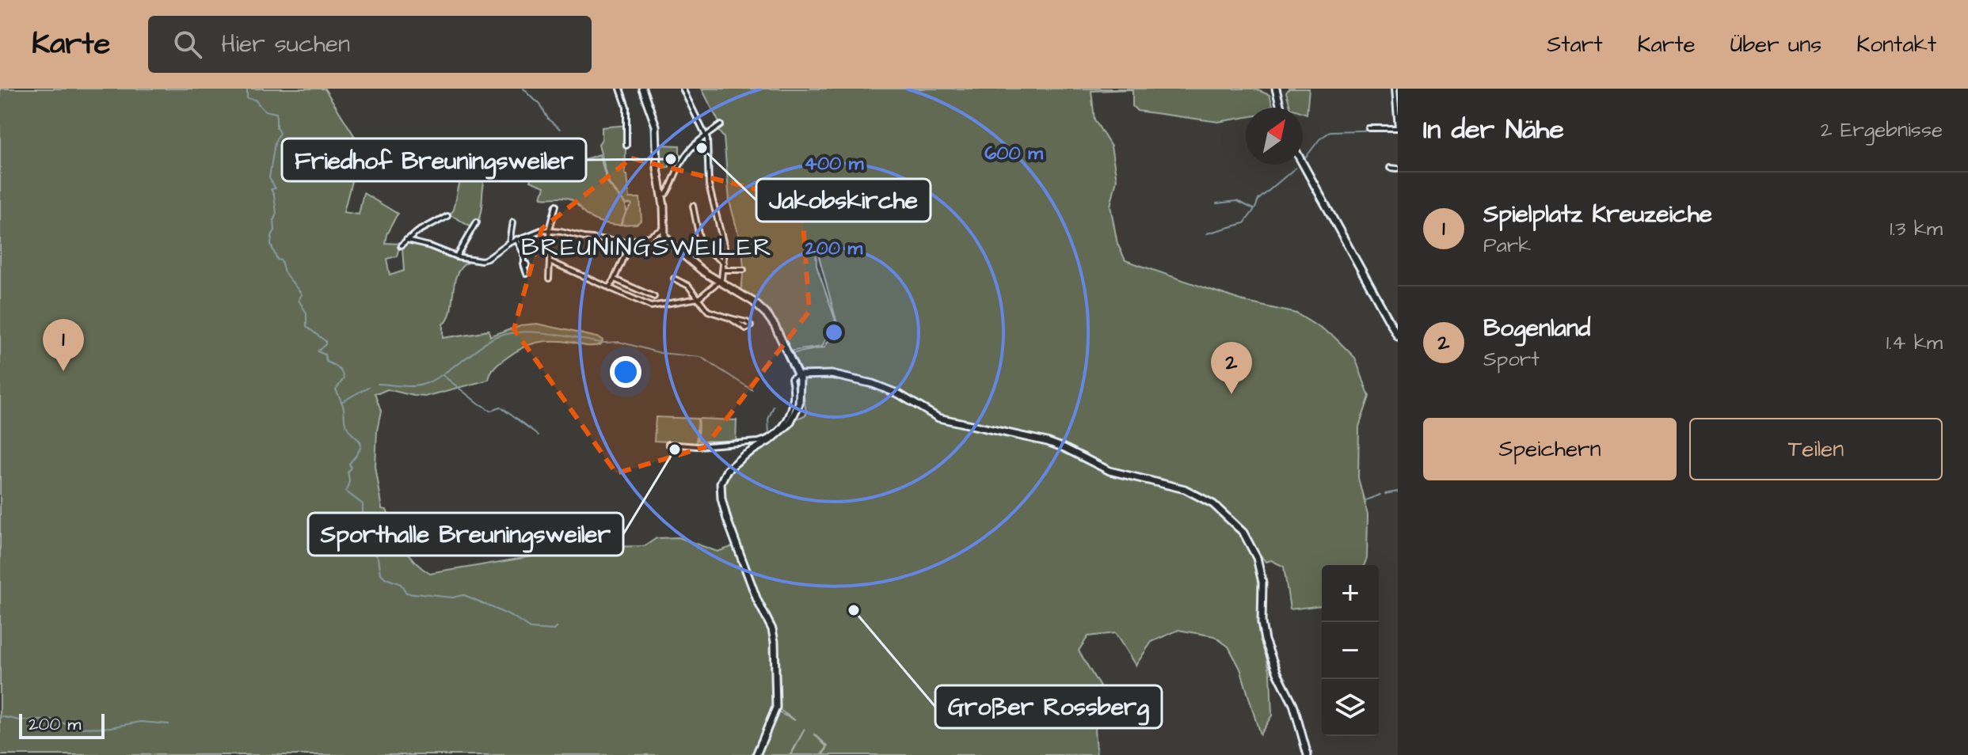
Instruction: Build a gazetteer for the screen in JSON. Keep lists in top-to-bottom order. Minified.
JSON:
{"districts":["BREUNINGSWEILER"],"places":["Jakobskirche","Friedhof Breuningsweiler","Sporthalle Breuningsweiler","Großer Rossberg"],"scale_bar":"200 m","north":"top right","page":{"header":"Karte","search":"Hier suchen","nav":["Start","Karte","Über uns","Kontakt"],"heading":["In der Nähe","2 Ergebnisse"],"list":[{"mark":"1","name":"Spielplatz Kreuzeiche","note":"Park","value":"1.3 km"},{"mark":"2","name":"Bogenland","note":"Sport","value":"1.4 km"}],"pins":["1","2"],"buttons":["Speichern","Teilen"],"map_buttons":["+","−"],"scale":"200 m"},"rings":["600 m","400 m","200 m"]}
